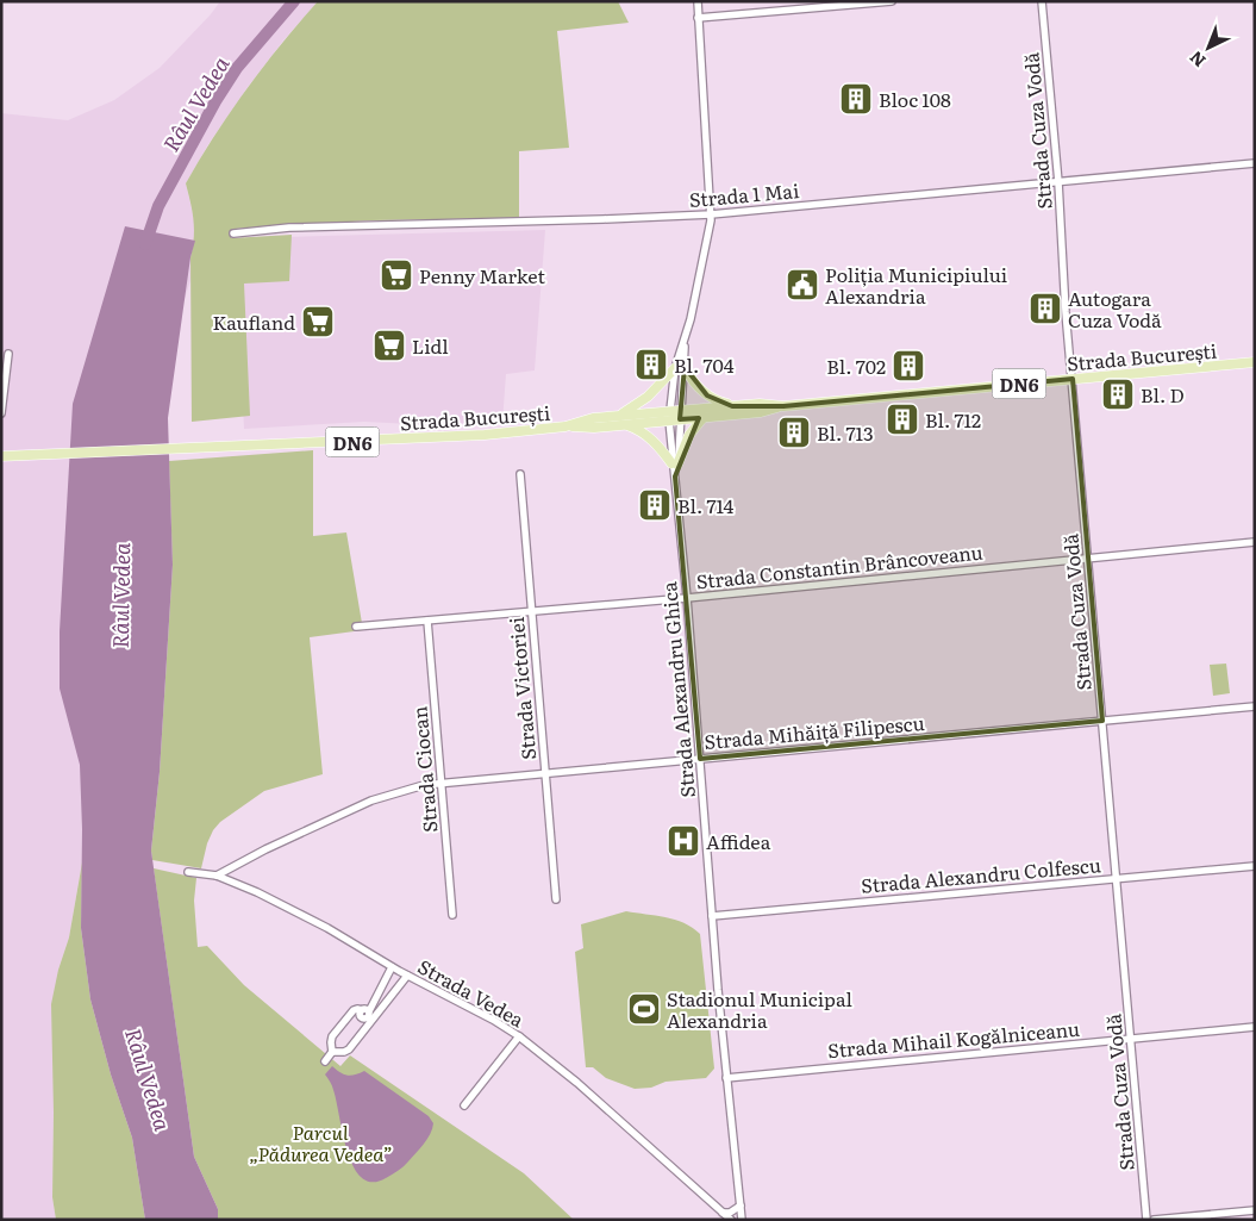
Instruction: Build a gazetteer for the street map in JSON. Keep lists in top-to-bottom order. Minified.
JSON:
{"streets":{"main road":["Strada București","DN6"],"street":["Strada Cuza Vodă","Strada 1 Mai","Strada Constantin Brâncoveanu","Strada Victoriei","Strada Alexandru Ghica","Strada Mihăiță Filipescu","Strada Ciocan","Strada Alexandru Colfescu","Strada Vedea","Strada Mihail Kogălniceanu"]},"crossings":[["Strada Cuza Vodă","Strada 1 Mai"],["Strada Cuza Vodă","Strada București"],["Strada Cuza Vodă","Strada Constantin Brâncoveanu"],["Strada Cuza Vodă","Strada Mihăiță Filipescu"],["Strada Cuza Vodă","Strada Alexandru Colfescu"],["Strada Cuza Vodă","Strada Mihail Kogălniceanu"],["Strada 1 Mai","Strada Alexandru Ghica"],["Strada București","Strada Alexandru Ghica"],["Strada Constantin Brâncoveanu","Strada Victoriei"],["Strada Constantin Brâncoveanu","Strada Alexandru Ghica"],["Strada Constantin Brâncoveanu","Strada Ciocan"],["Strada Victoriei","Strada Mihăiță Filipescu"],["Strada Alexandru Ghica","Strada Mihăiță Filipescu"],["Strada Alexandru Ghica","Strada Alexandru Colfescu"],["Strada Alexandru Ghica","Strada Mihail Kogălniceanu"],["Strada Mihăiță Filipescu","Strada Ciocan"],["Strada Mihăiță Filipescu","Strada Vedea"]],"water":["Râul Vedea"],"parks":["Parcul „Pădurea Vedea”"],"places":{"building":["Bloc 108","Autogara Cuza Vodă","Bl. 704","Bl. 702","Bl. D","Bl. 712","Bl. 713","Bl. 714"],"supermarket":["Penny Market","Kaufland","Lidl"],"public building":["Poliția Municipiului Alexandria"],"hospital":["Affidea"],"sports":["Stadionul Municipal Alexandria"]},"north":"bottom left"}
